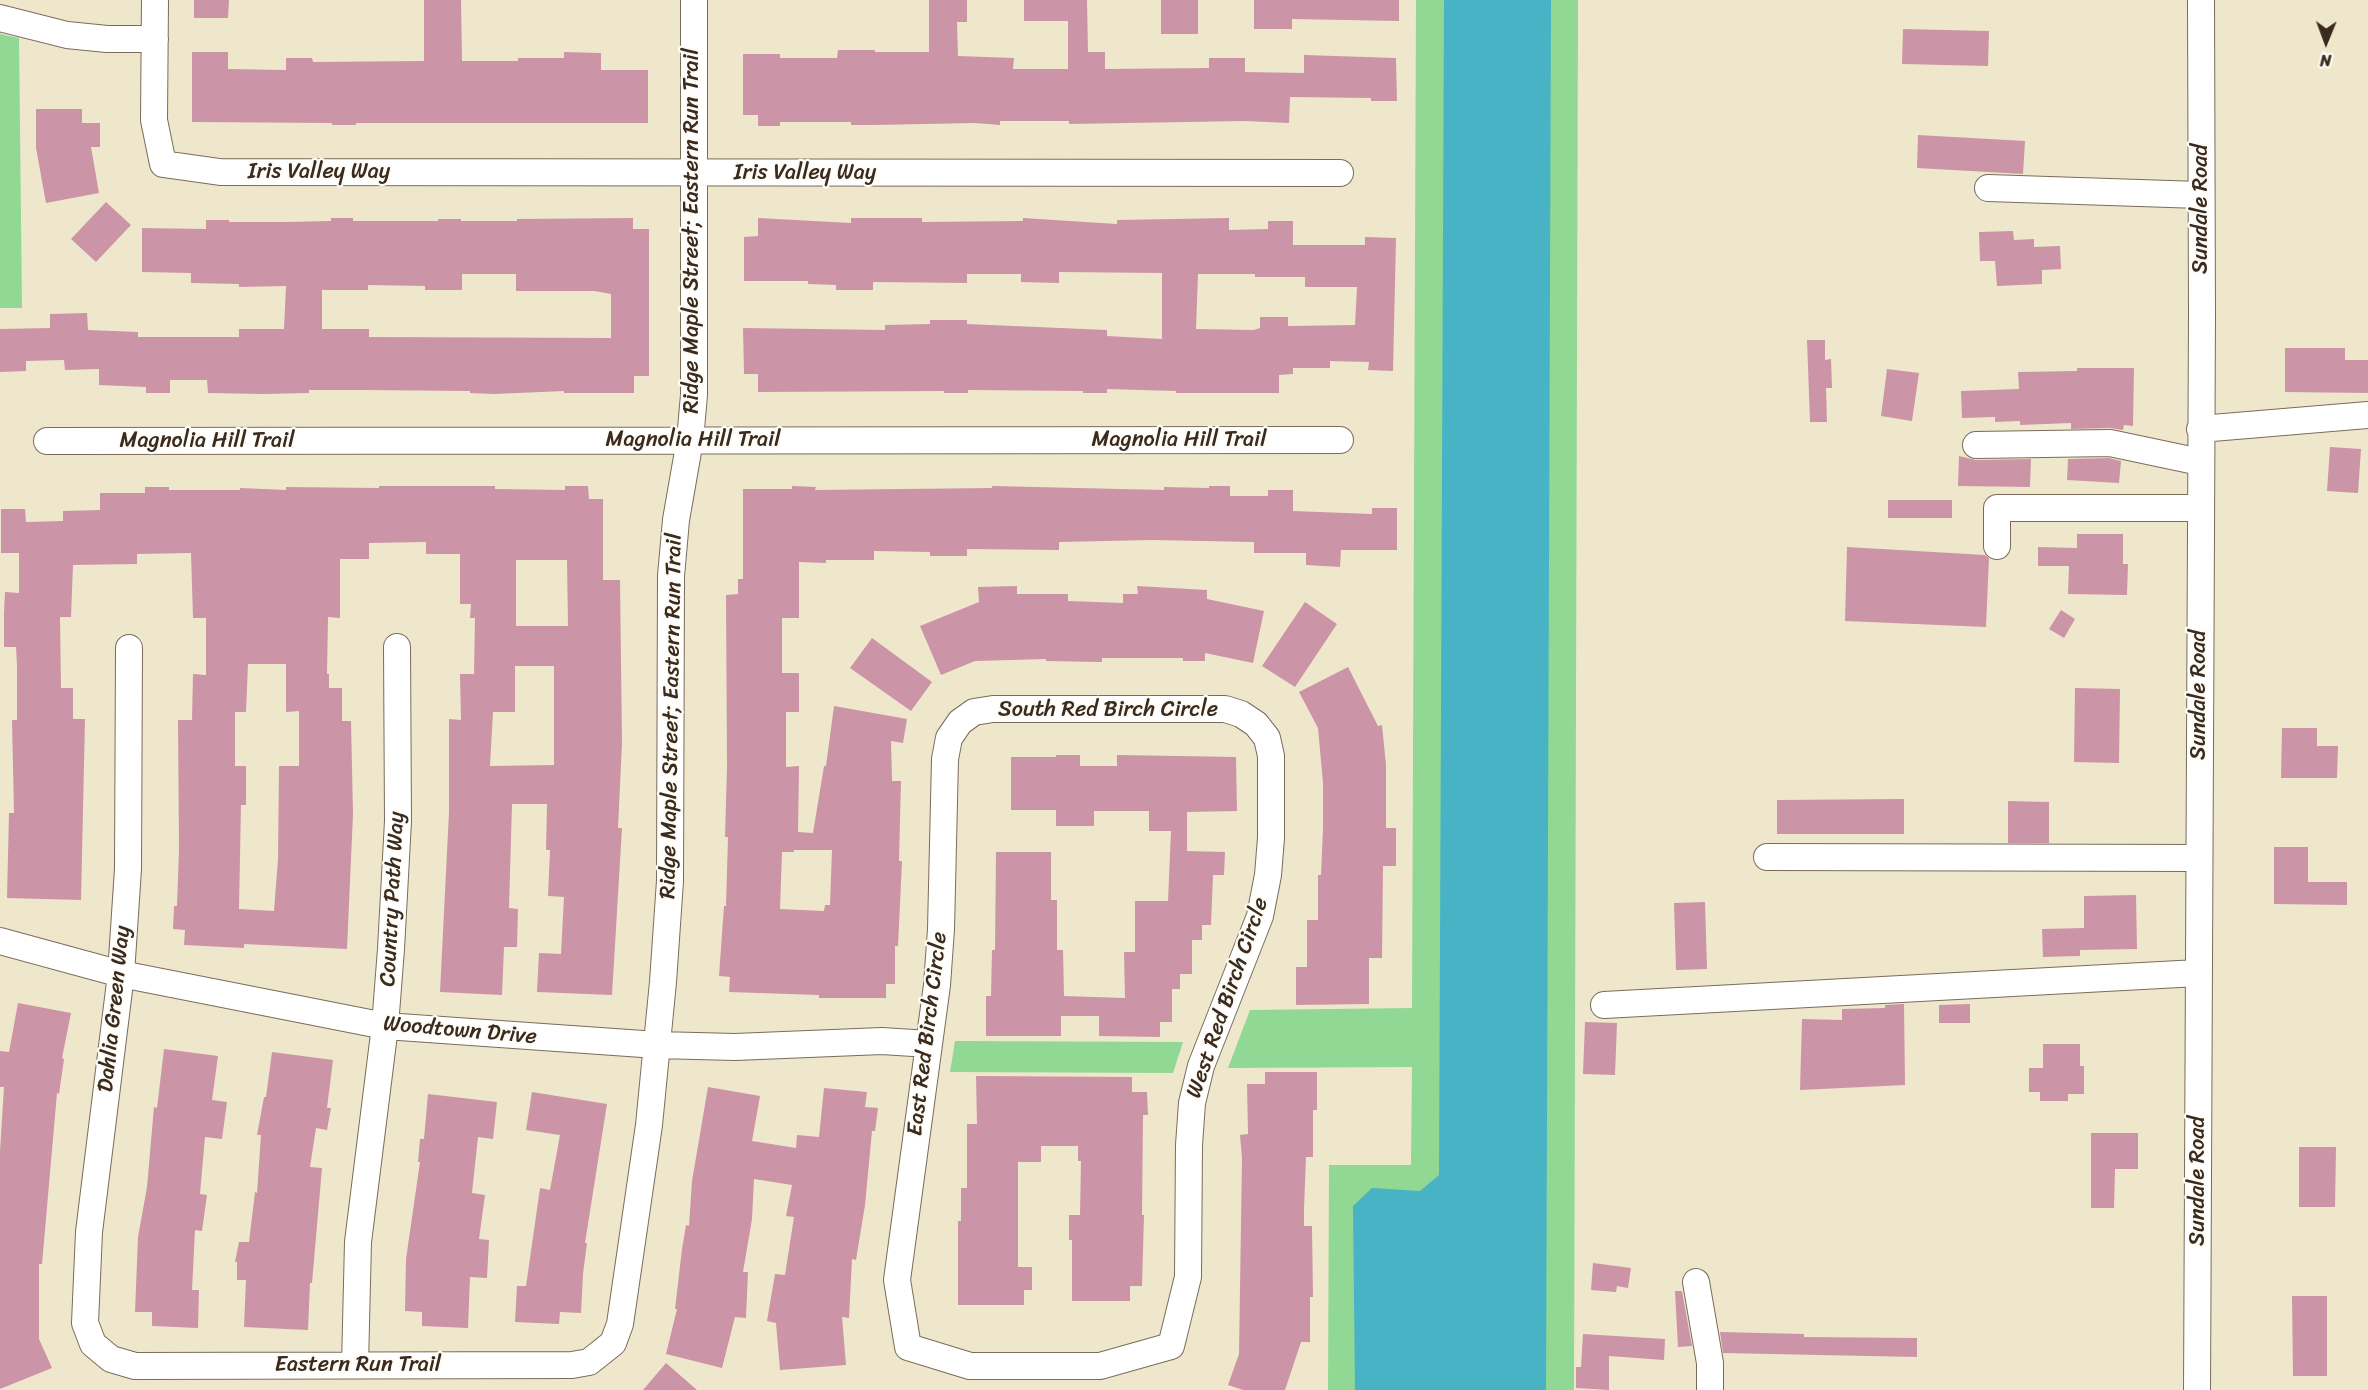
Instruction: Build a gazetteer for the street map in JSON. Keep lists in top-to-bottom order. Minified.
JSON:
{"streets":{"street":["Iris Valley Way","Sundale Road","Ridge Maple Street; Eastern Run Trail","Magnolia Hill Trail","South Red Birch Circle","Country Path Way","West Red Birch Circle","Dahlia Green Way","Woodtown Drive","East Red Birch Circle","Eastern Run Trail"]},"crossings":[["Iris Valley Way","Ridge Maple Street; Eastern Run Trail"],["Ridge Maple Street; Eastern Run Trail","Magnolia Hill Trail"],["Ridge Maple Street; Eastern Run Trail","Woodtown Drive"],["Ridge Maple Street; Eastern Run Trail","Eastern Run Trail"],["South Red Birch Circle","West Red Birch Circle"],["South Red Birch Circle","East Red Birch Circle"],["Country Path Way","Woodtown Drive"],["Country Path Way","Eastern Run Trail"],["West Red Birch Circle","East Red Birch Circle"],["Dahlia Green Way","Woodtown Drive"],["Dahlia Green Way","Eastern Run Trail"],["Woodtown Drive","East Red Birch Circle"]],"north":"bottom"}
